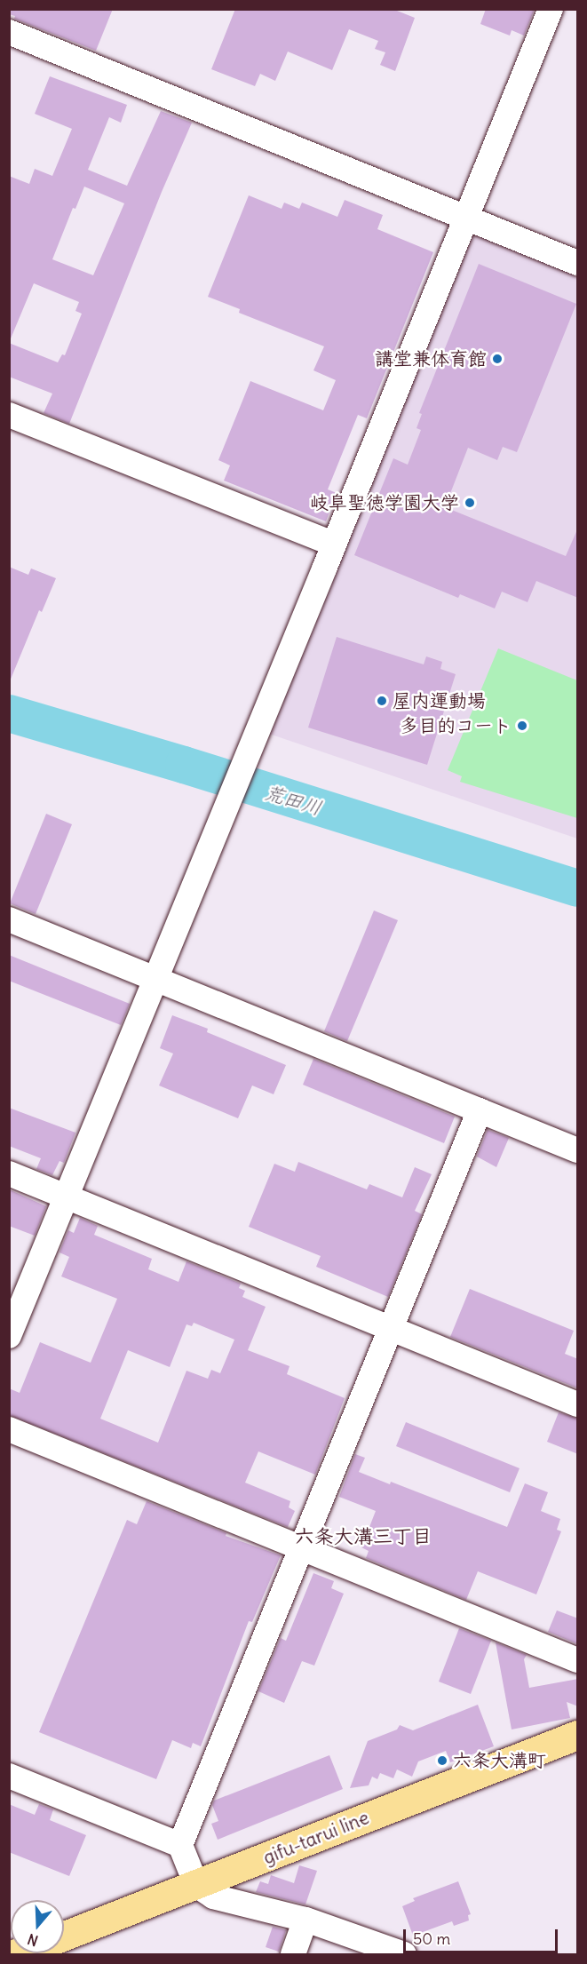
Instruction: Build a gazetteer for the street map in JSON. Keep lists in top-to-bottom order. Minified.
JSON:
{"streets":{"main road":["gifu-tarui line"]},"districts":["六条大溝三丁目"],"water":["荒田川"],"places":["講堂兼体育館","岐阜聖徳学園大学","屋内運動場","多目的コート","六条大溝町"],"scale_bar":"50 m","north":"bottom"}
